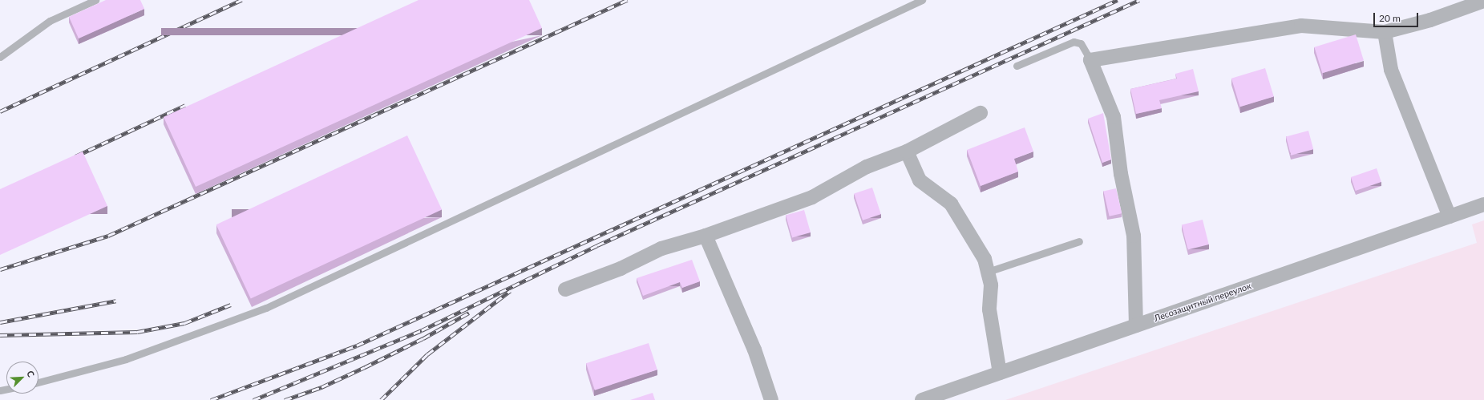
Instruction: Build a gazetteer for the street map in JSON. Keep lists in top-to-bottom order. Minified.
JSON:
{"streets":{"street":["Лесозащитный переулок"]},"scale_bar":"20 m","north":"top right"}
